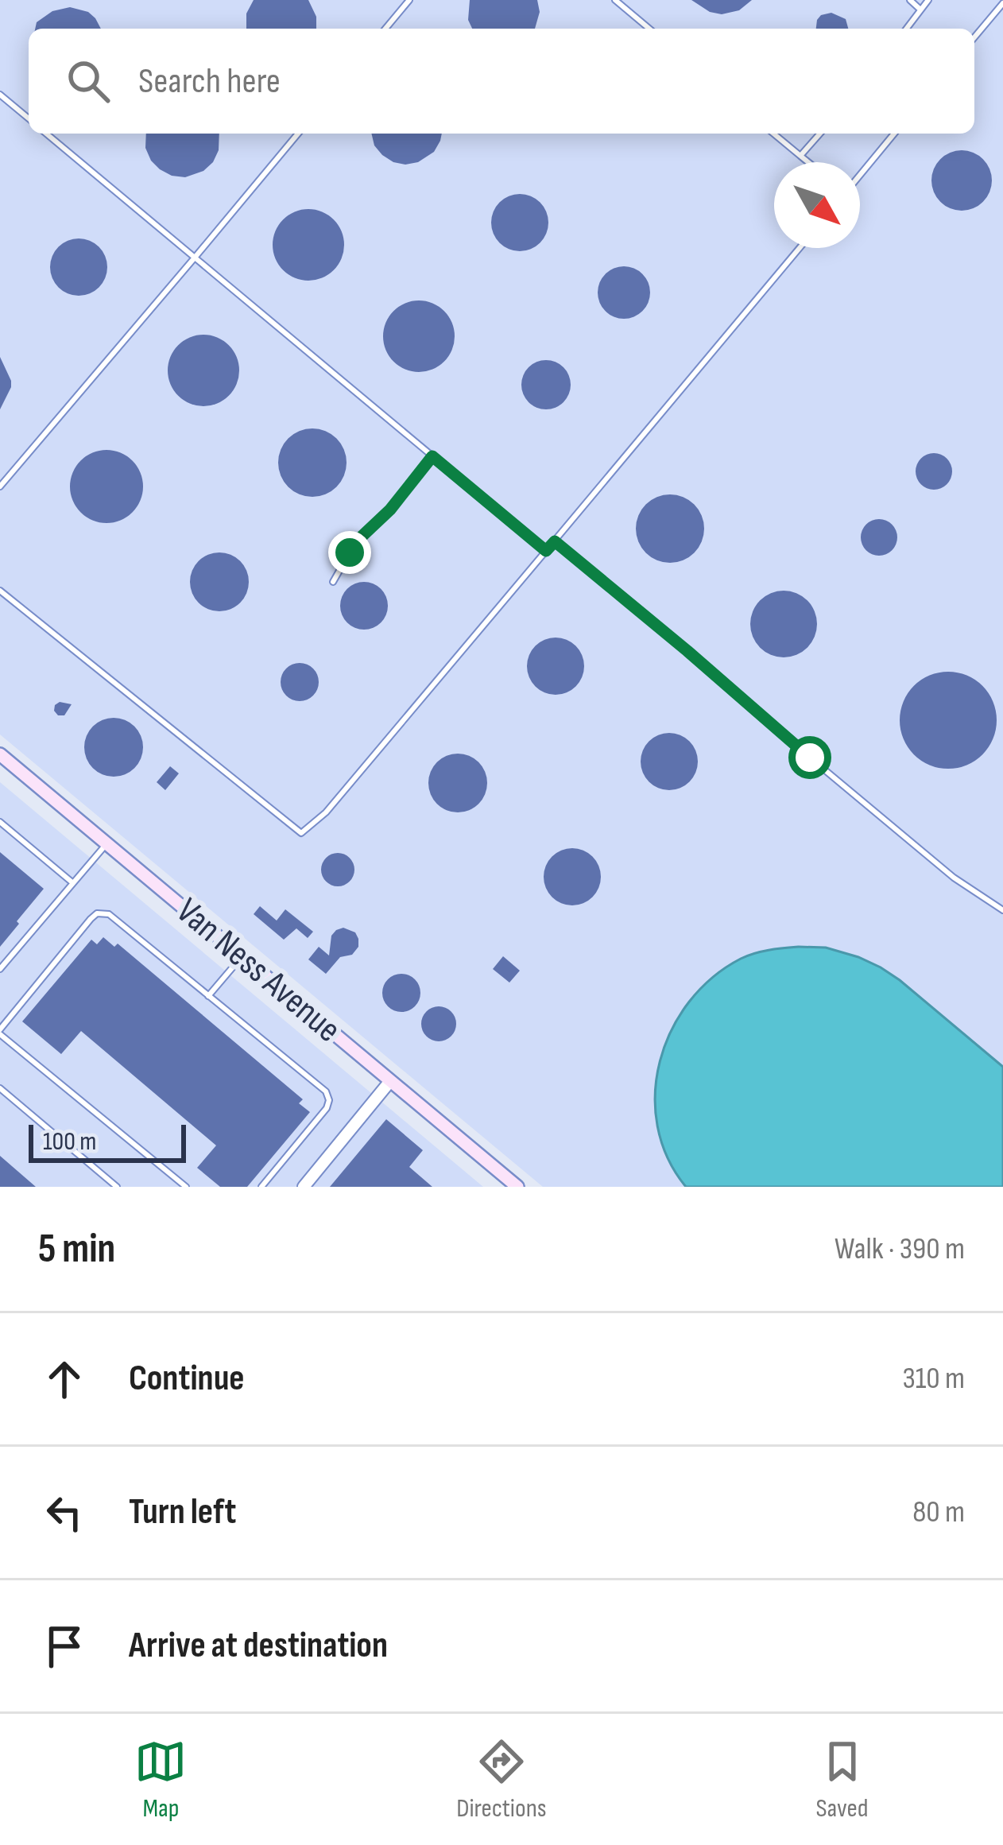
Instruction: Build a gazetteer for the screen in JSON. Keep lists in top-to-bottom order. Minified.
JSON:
{"streets":{"main road":["Van Ness Avenue"]},"scale_bar":"100 m","north":"bottom right","page":{"search":"Search here","scale":"100 m","heading":["5 min","Walk · 390 m"],"list":[["Continue","310 m"],["Turn left","80 m"],"Arrive at destination"],"nav":["Map","Directions","Saved"]}}
